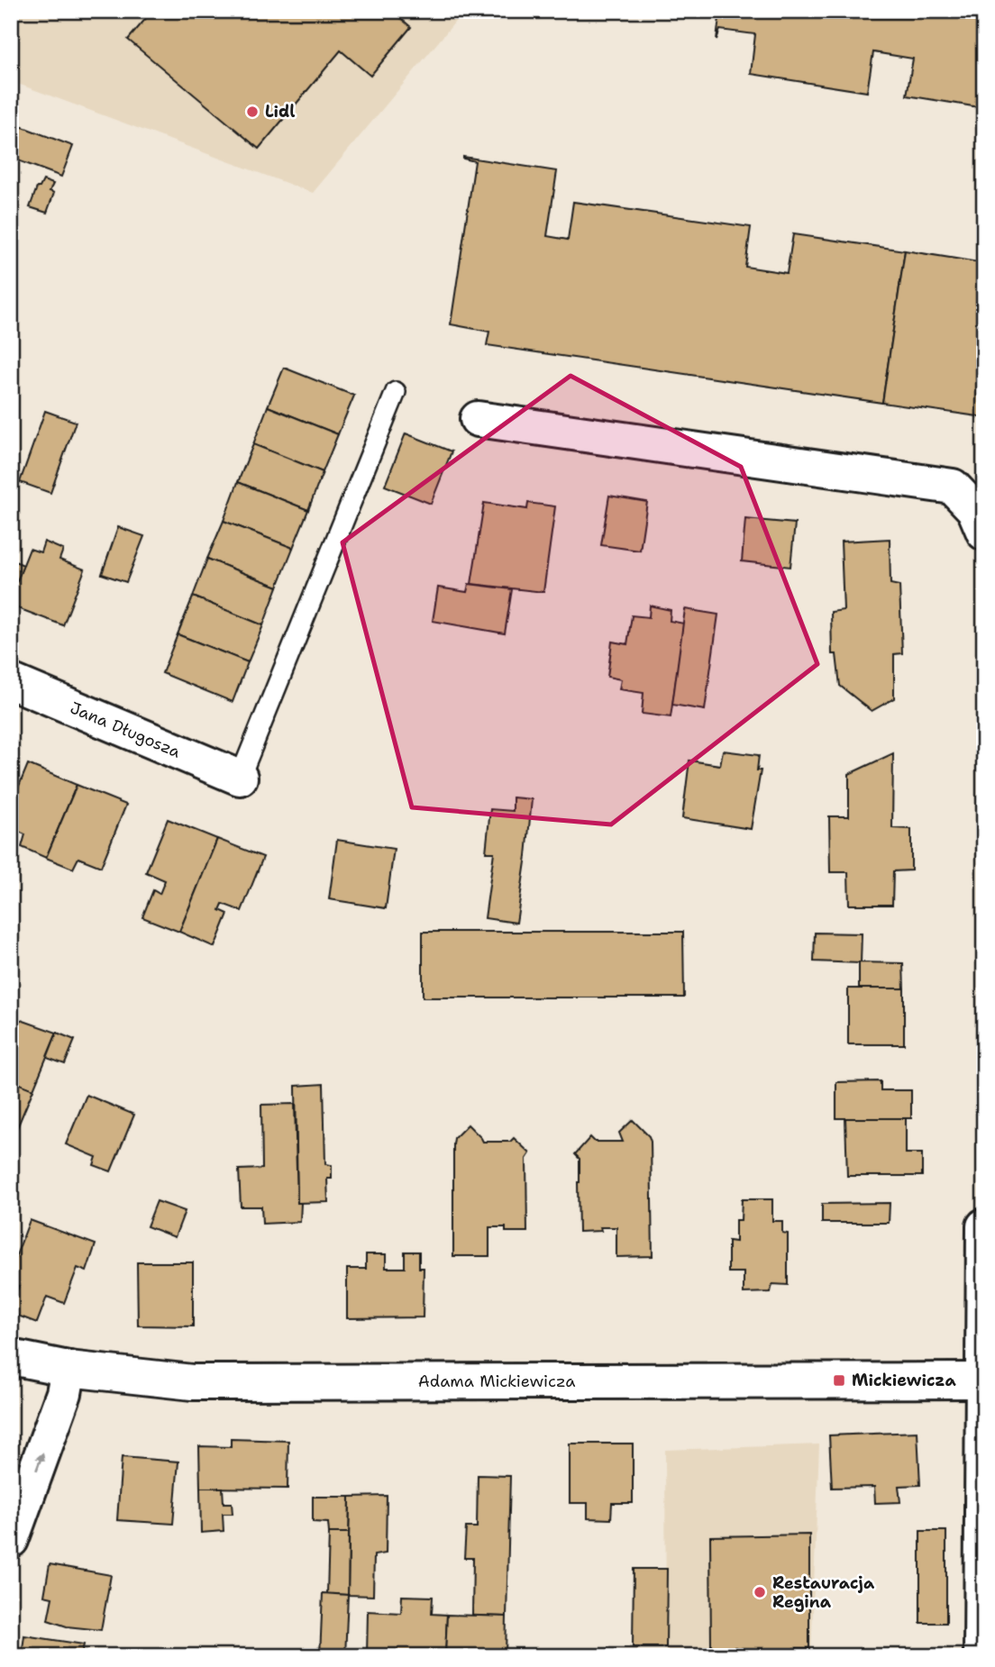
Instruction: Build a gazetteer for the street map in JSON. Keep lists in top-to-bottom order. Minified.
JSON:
{"streets":{"street":["Jana Długosza","Adama Mickiewicza"]},"places":{"other":["Lidl","Restauracja Regina"],"transit":["Mickiewicza"]}}
